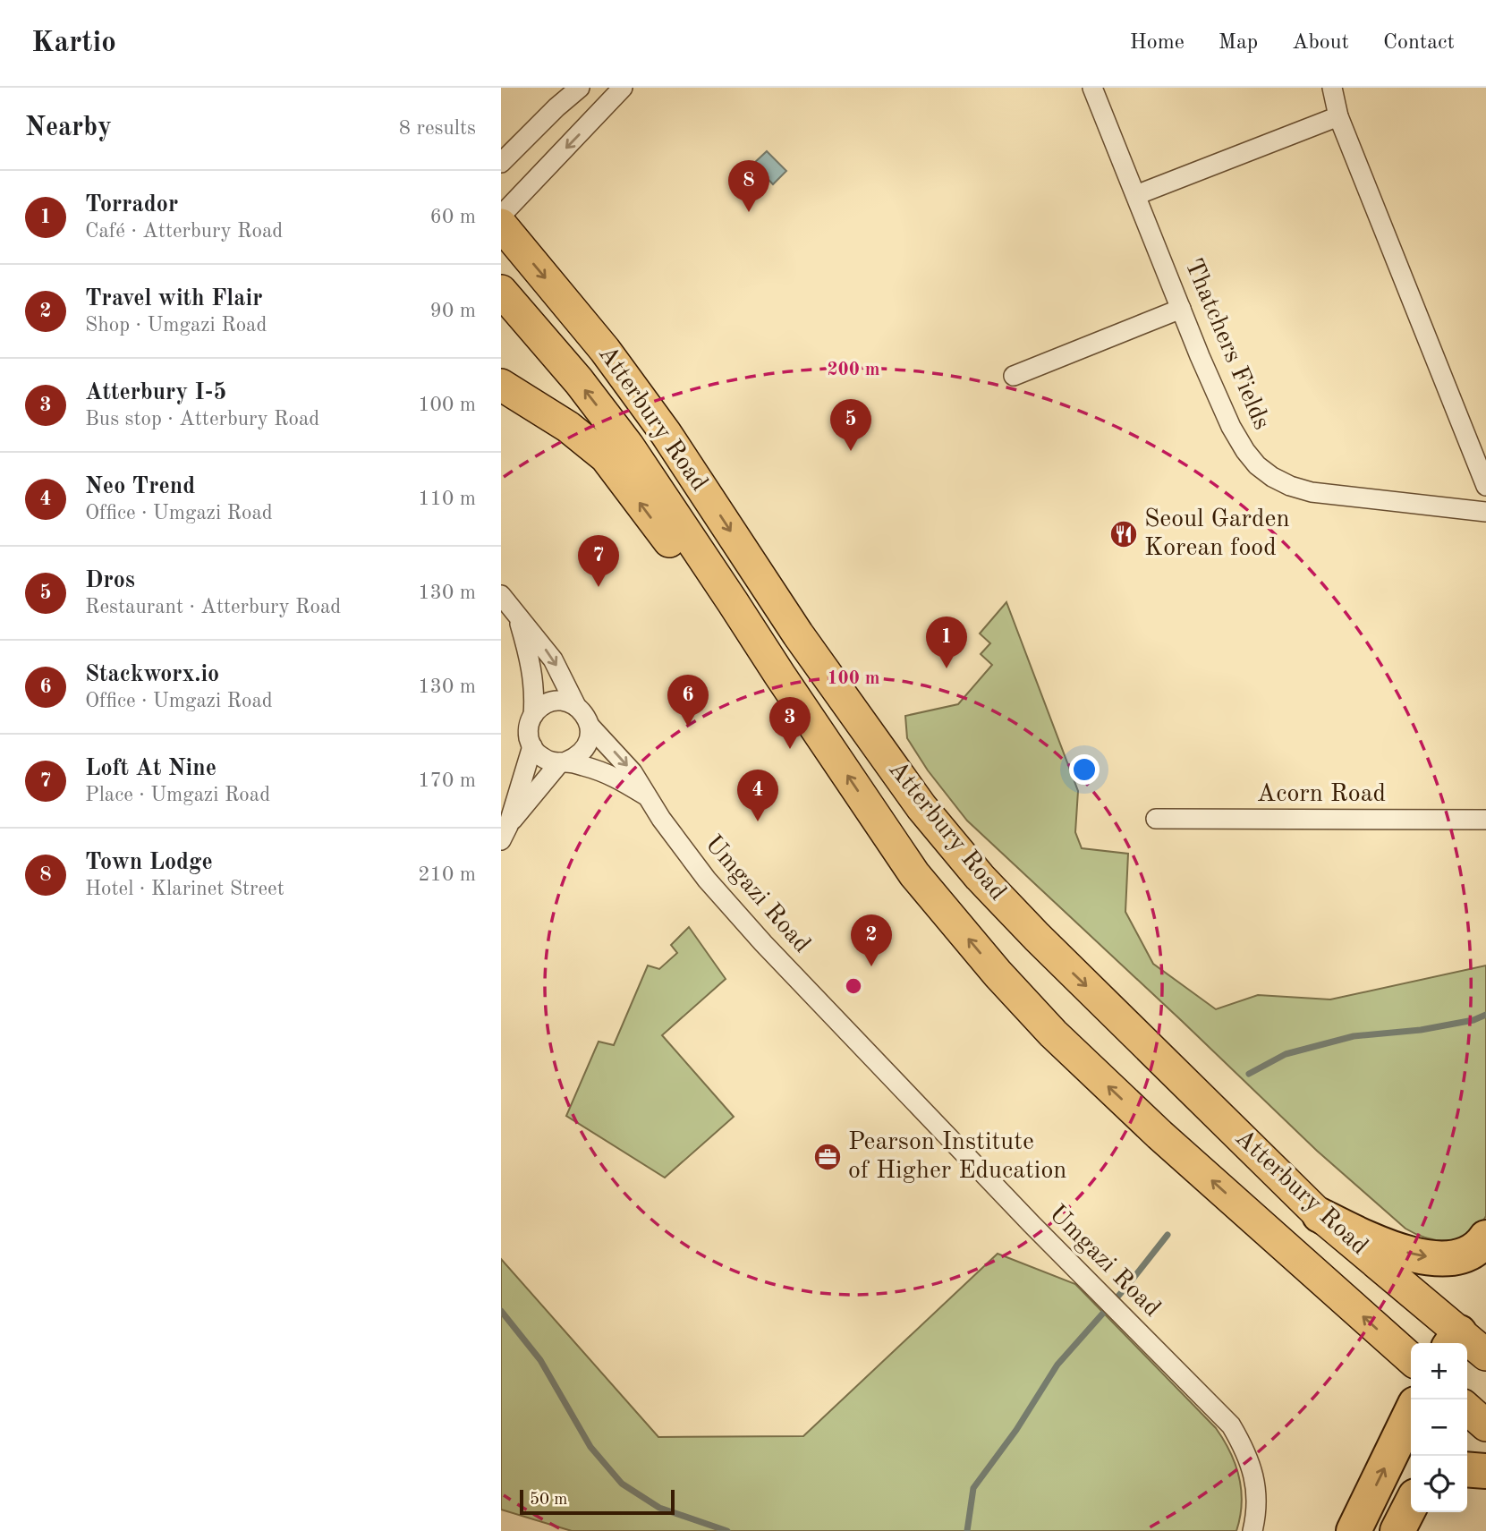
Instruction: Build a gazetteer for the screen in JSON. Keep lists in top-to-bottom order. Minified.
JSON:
{"streets":{"main road":["Atterbury Road"],"street":["Thatchers Fields","Acorn Road","Umgazi Road"]},"places":{"restaurant":["Seoul Garden Korean food"],"office":["Pearson Institute of Higher Education"]},"scale_bar":"50 m","page":{"header":"Kartio","nav":["Home","Map","About","Contact"],"heading":["Nearby","8 results"],"pins":["8","5","7","1","6","3","4","2"],"list":[{"mark":"1","name":"Torrador","note":"Café · Atterbury Road","value":"60 m"},{"mark":"2","name":"Travel with Flair","note":"Shop · Umgazi Road","value":"90 m"},{"mark":"3","name":"Atterbury I-5","note":"Bus stop · Atterbury Road","value":"100 m"},{"mark":"4","name":"Neo Trend","note":"Office · Umgazi Road","value":"110 m"},{"mark":"5","name":"Dros","note":"Restaurant · Atterbury Road","value":"130 m"},{"mark":"6","name":"Stackworx.io","note":"Office · Umgazi Road","value":"130 m"},{"mark":"7","name":"Loft At Nine","note":"Place · Umgazi Road","value":"170 m"},{"mark":"8","name":"Town Lodge","note":"Hotel · Klarinet Street","value":"210 m"}],"map_buttons":["+","−"],"scale":"50 m"},"rings":["200 m","100 m"]}
